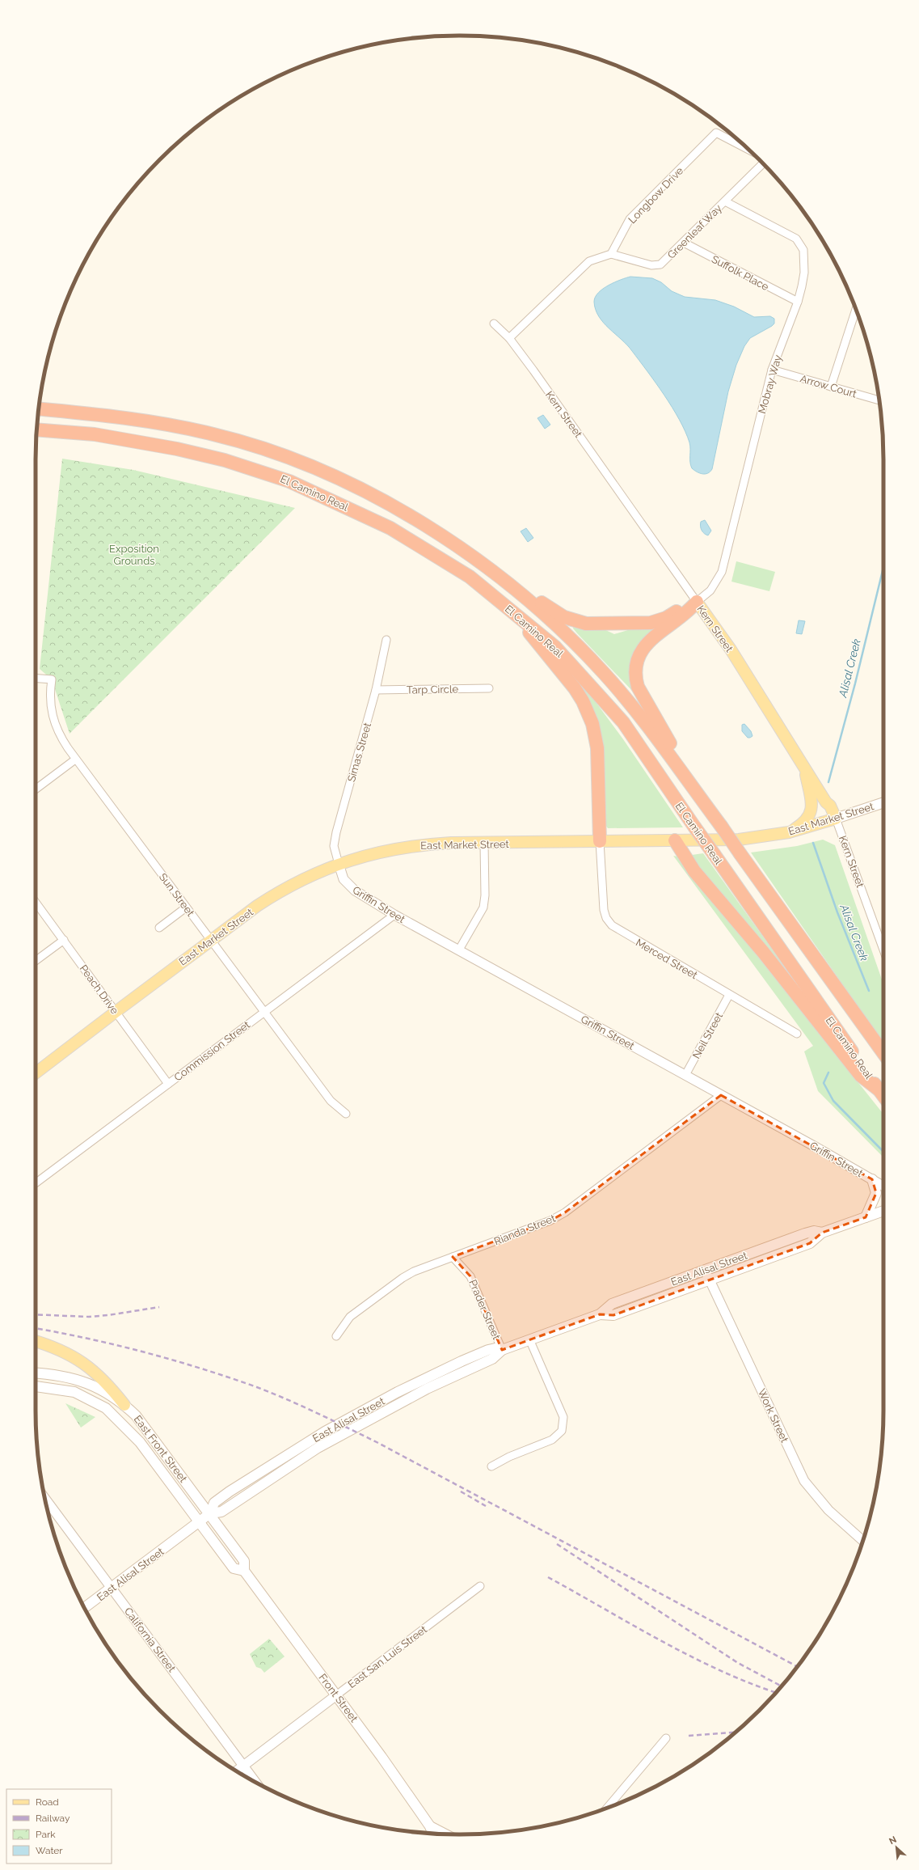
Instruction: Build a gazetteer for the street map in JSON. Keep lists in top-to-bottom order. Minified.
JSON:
{"streets":{"highway":["El Camino Real"],"main road":["Kern Street","East Market Street","East Alisal Street","East Front Street","Front Street"],"street":["Longbow Drive","Greenleaf Way","Suffolk Place","Mobray Way","Arrow Court","Tarp Circle","Simas Street","Sun Street","Griffin Street","Merced Street","Peach Drive","Neil Street","Commission Street","Rianda Street","Prader Street","Work Street","California Street","East San Luis Street"]},"crossings":[["Longbow Drive","Greenleaf Way"],["Greenleaf Way","Suffolk Place"],["Greenleaf Way","Mobray Way"],["Suffolk Place","Mobray Way"],["Mobray Way","Arrow Court"],["Mobray Way","Kern Street"],["Kern Street","East Market Street"],["Tarp Circle","Simas Street"],["Simas Street","East Market Street"],["Simas Street","Griffin Street"],["East Market Street","Sun Street"],["East Market Street","Griffin Street"],["East Market Street","Merced Street"],["East Market Street","Peach Drive"],["Sun Street","Commission Street"],["Griffin Street","Neil Street"],["Griffin Street","Commission Street"],["Griffin Street","Rianda Street"],["Merced Street","Neil Street"],["Peach Drive","Commission Street"],["Rianda Street","Prader Street"],["East Alisal Street","Prader Street"],["East Alisal Street","Work Street"],["East Alisal Street","East Front Street"],["East Alisal Street","California Street"],["East Alisal Street","Front Street"],["East Front Street","Front Street"],["California Street","East San Luis Street"],["East San Luis Street","Front Street"]],"water":["Alisal Creek"],"parks":["Exposition Grounds"],"legend":["Road","Railway","Park","Water"],"north":"top left"}
